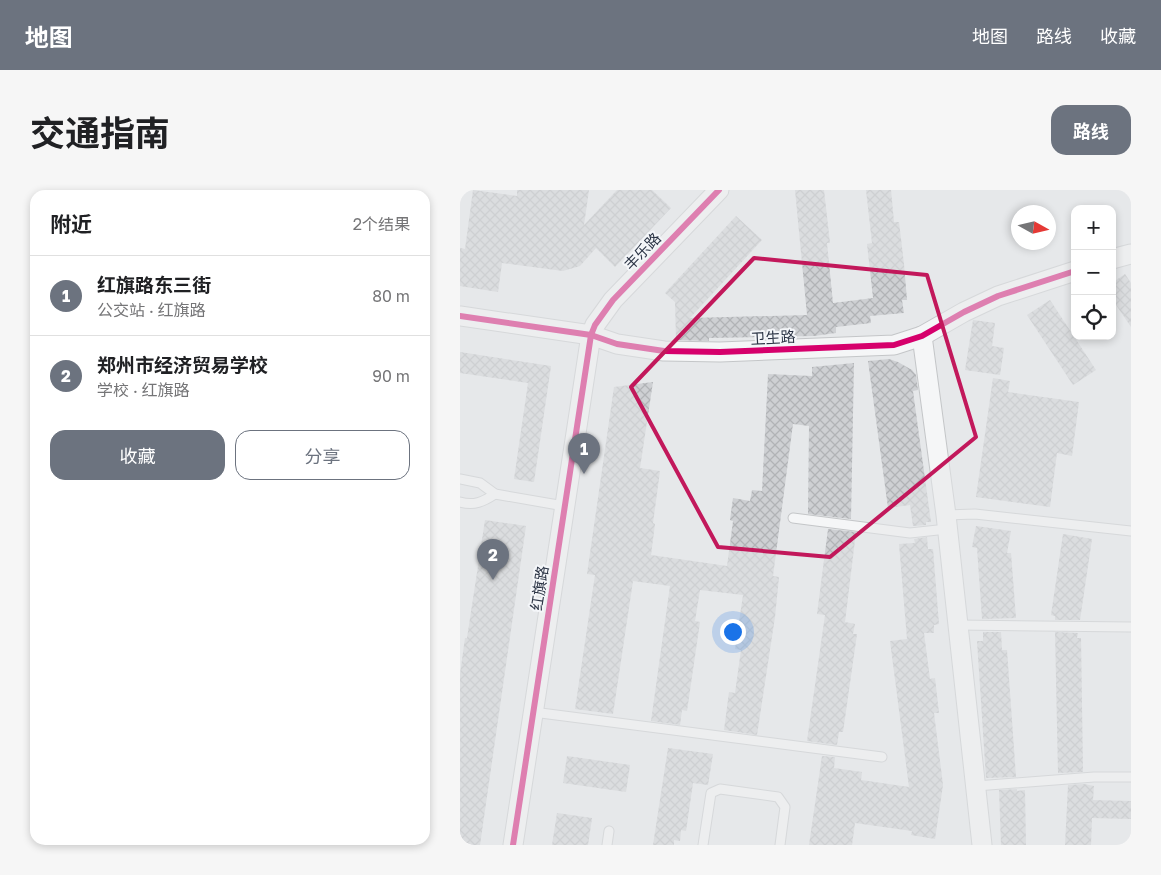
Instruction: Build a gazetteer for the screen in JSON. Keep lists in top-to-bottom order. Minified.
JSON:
{"streets":{"street":["丰乐路","卫生路","红旗路"]},"crossings":[["丰乐路","卫生路"],["丰乐路","红旗路"],["卫生路","红旗路"]],"north":"right","page":{"header":"地图","nav":["地图","路线","收藏"],"title":"交通指南","buttons":["路线",["收藏","分享"]],"heading":["附近","2个结果"],"map_buttons":["+","−"],"list":[{"mark":"1","name":"红旗路东三街","note":"公交站 · 红旗路","value":"80 m"},{"mark":"2","name":"郑州市经济贸易学校","note":"学校 · 红旗路","value":"90 m"}],"pins":["1","2"]}}
